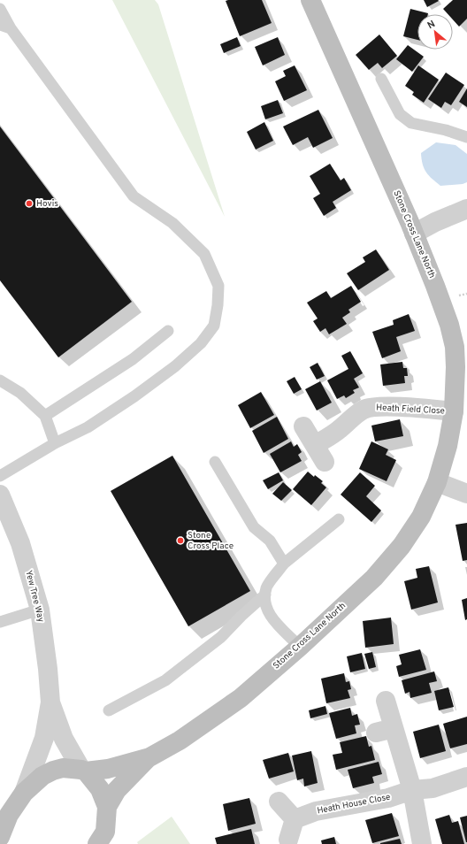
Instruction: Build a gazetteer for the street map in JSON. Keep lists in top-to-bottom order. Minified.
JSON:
{"streets":{"street":["Stone Cross Lane North","Heath Field Close","Yew Tree Way","Heath House Close"]},"crossings":[["Stone Cross Lane North","Heath Field Close"],["Stone Cross Lane North","Yew Tree Way"]],"places":["Hovis","Stone Cross Place"],"north":"top left"}
